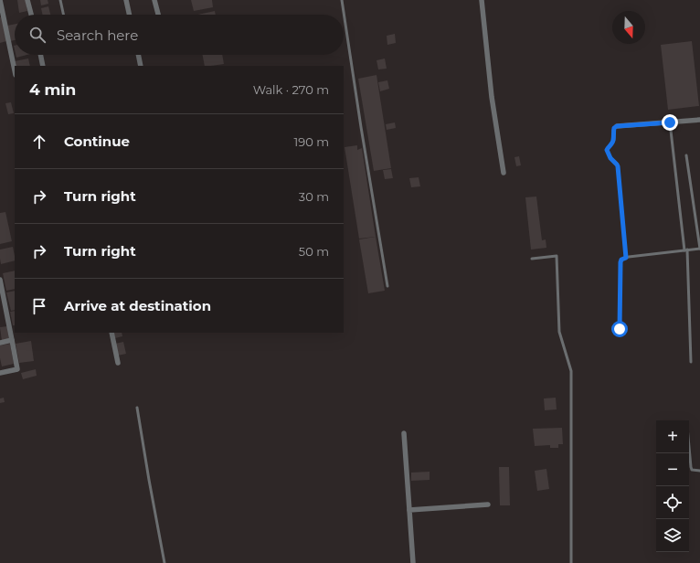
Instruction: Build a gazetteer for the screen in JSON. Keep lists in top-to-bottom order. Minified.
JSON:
{"north":"bottom","page":{"search":"Search here","heading":["4 min","Walk · 270 m"],"list":[["Continue","190 m"],["Turn right","30 m"],["Turn right","50 m"],"Arrive at destination"],"map_buttons":["+","−"]}}
